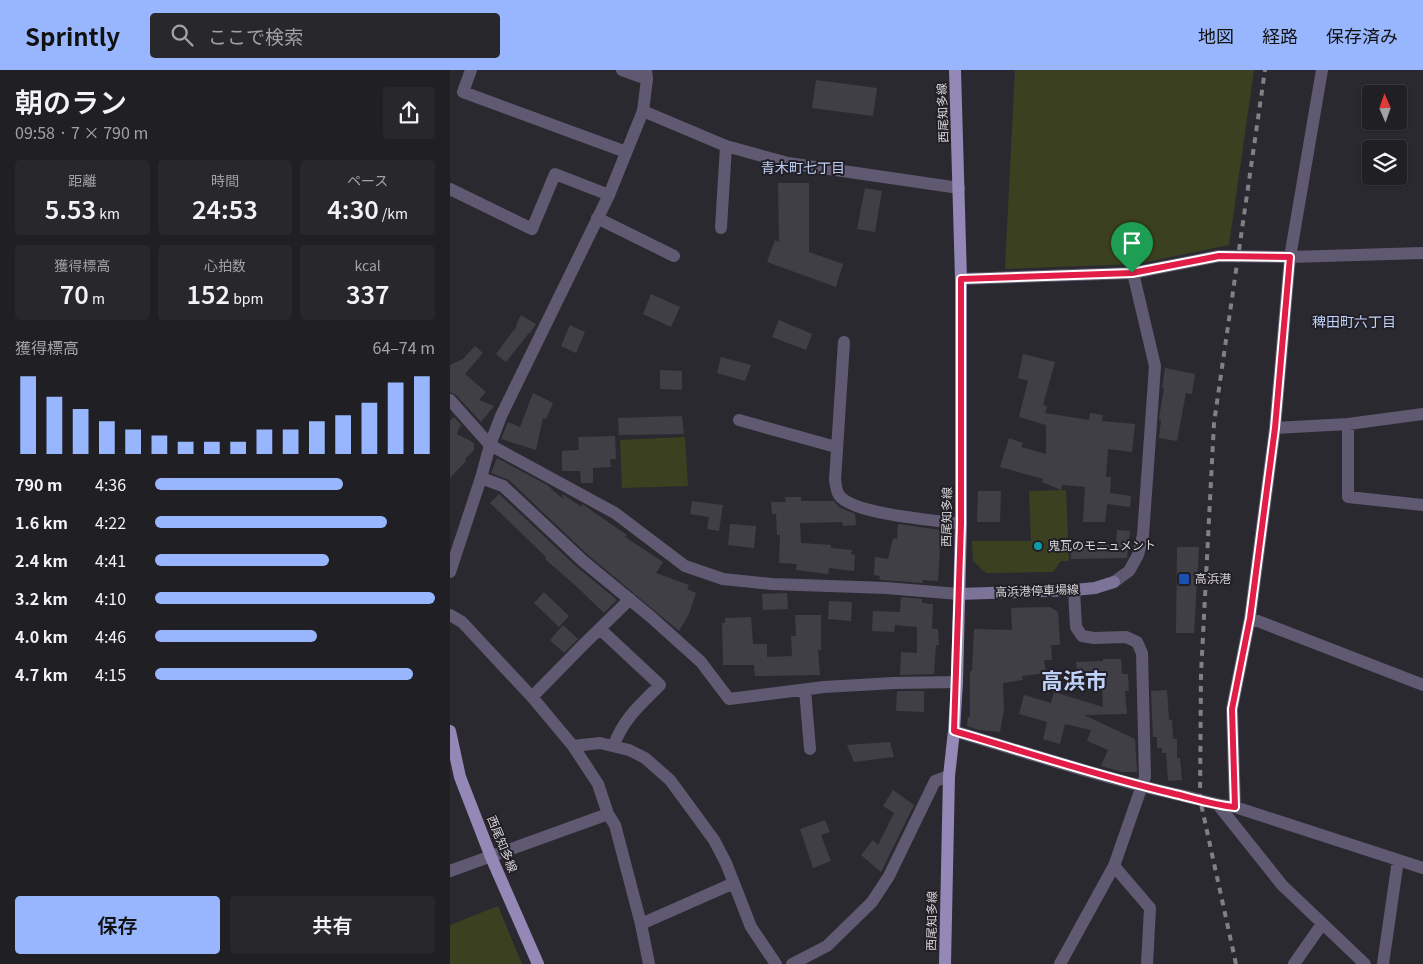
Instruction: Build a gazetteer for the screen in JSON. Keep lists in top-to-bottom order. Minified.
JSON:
{"streets":{"main road":["西尾知多線","高浜港停車場線"]},"crossings":[["西尾知多線","高浜港停車場線"]],"districts":["青木町七丁目","稗田町六丁目","高浜市"],"places":{"other":["鬼瓦のモニュメント"],"transit":["高浜港"]},"north":"top","page":{"header":"Sprintly","search":"ここで検索","nav":["地図","経路","保存済み"],"heading":["朝のラン","09:58 · 7 × 790 m"],"stats":[["距離","5.53 km"],["時間","24:53"],["ペース","4:30 /km"],["獲得標高","70 m"],["心拍数","152 bpm"],["kcal","337"]],"chart":["獲得標高","64–74 m"],"list":[{"name":"790 m","note":"4:36"},{"name":"1.6 km","note":"4:22"},{"name":"2.4 km","note":"4:41"},{"name":"3.2 km","note":"4:10"},{"name":"4.0 km","note":"4:46"},{"name":"4.7 km","note":"4:15"}],"buttons":["保存","共有"]}}
